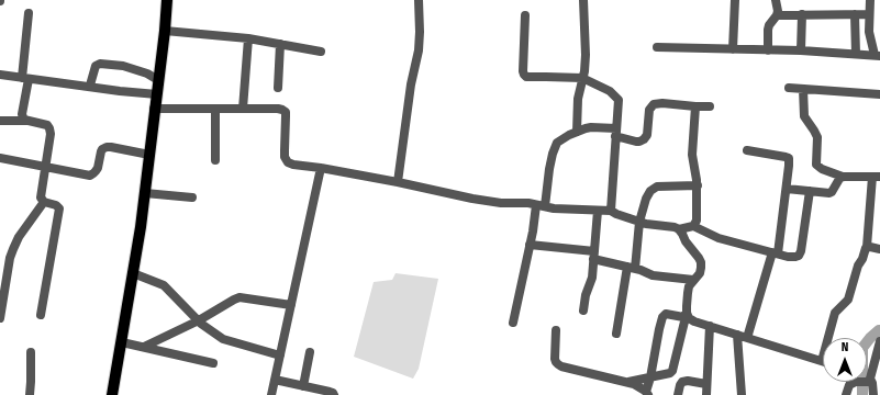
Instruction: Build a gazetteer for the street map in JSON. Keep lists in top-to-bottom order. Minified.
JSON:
{"north":"top"}
